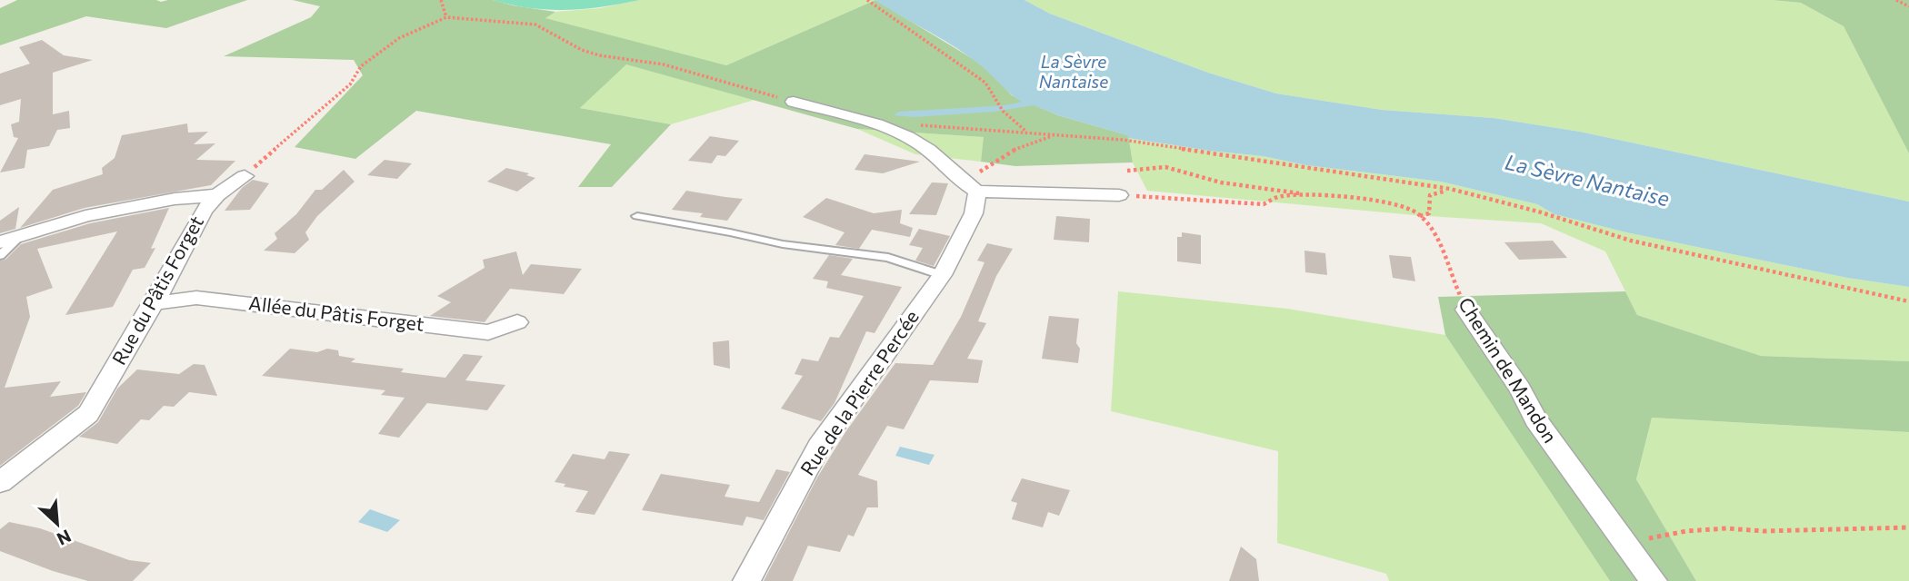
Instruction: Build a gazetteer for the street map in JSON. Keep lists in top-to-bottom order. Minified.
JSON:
{"streets":{"street":["Rue du Pâtis Forget","Allée du Pâtis Forget","Chemin de Mandon","Rue de la Pierre Percée"]},"crossings":[["Rue du Pâtis Forget","Allée du Pâtis Forget"]],"water":["La Sèvre Nantaise"],"north":"bottom right"}
